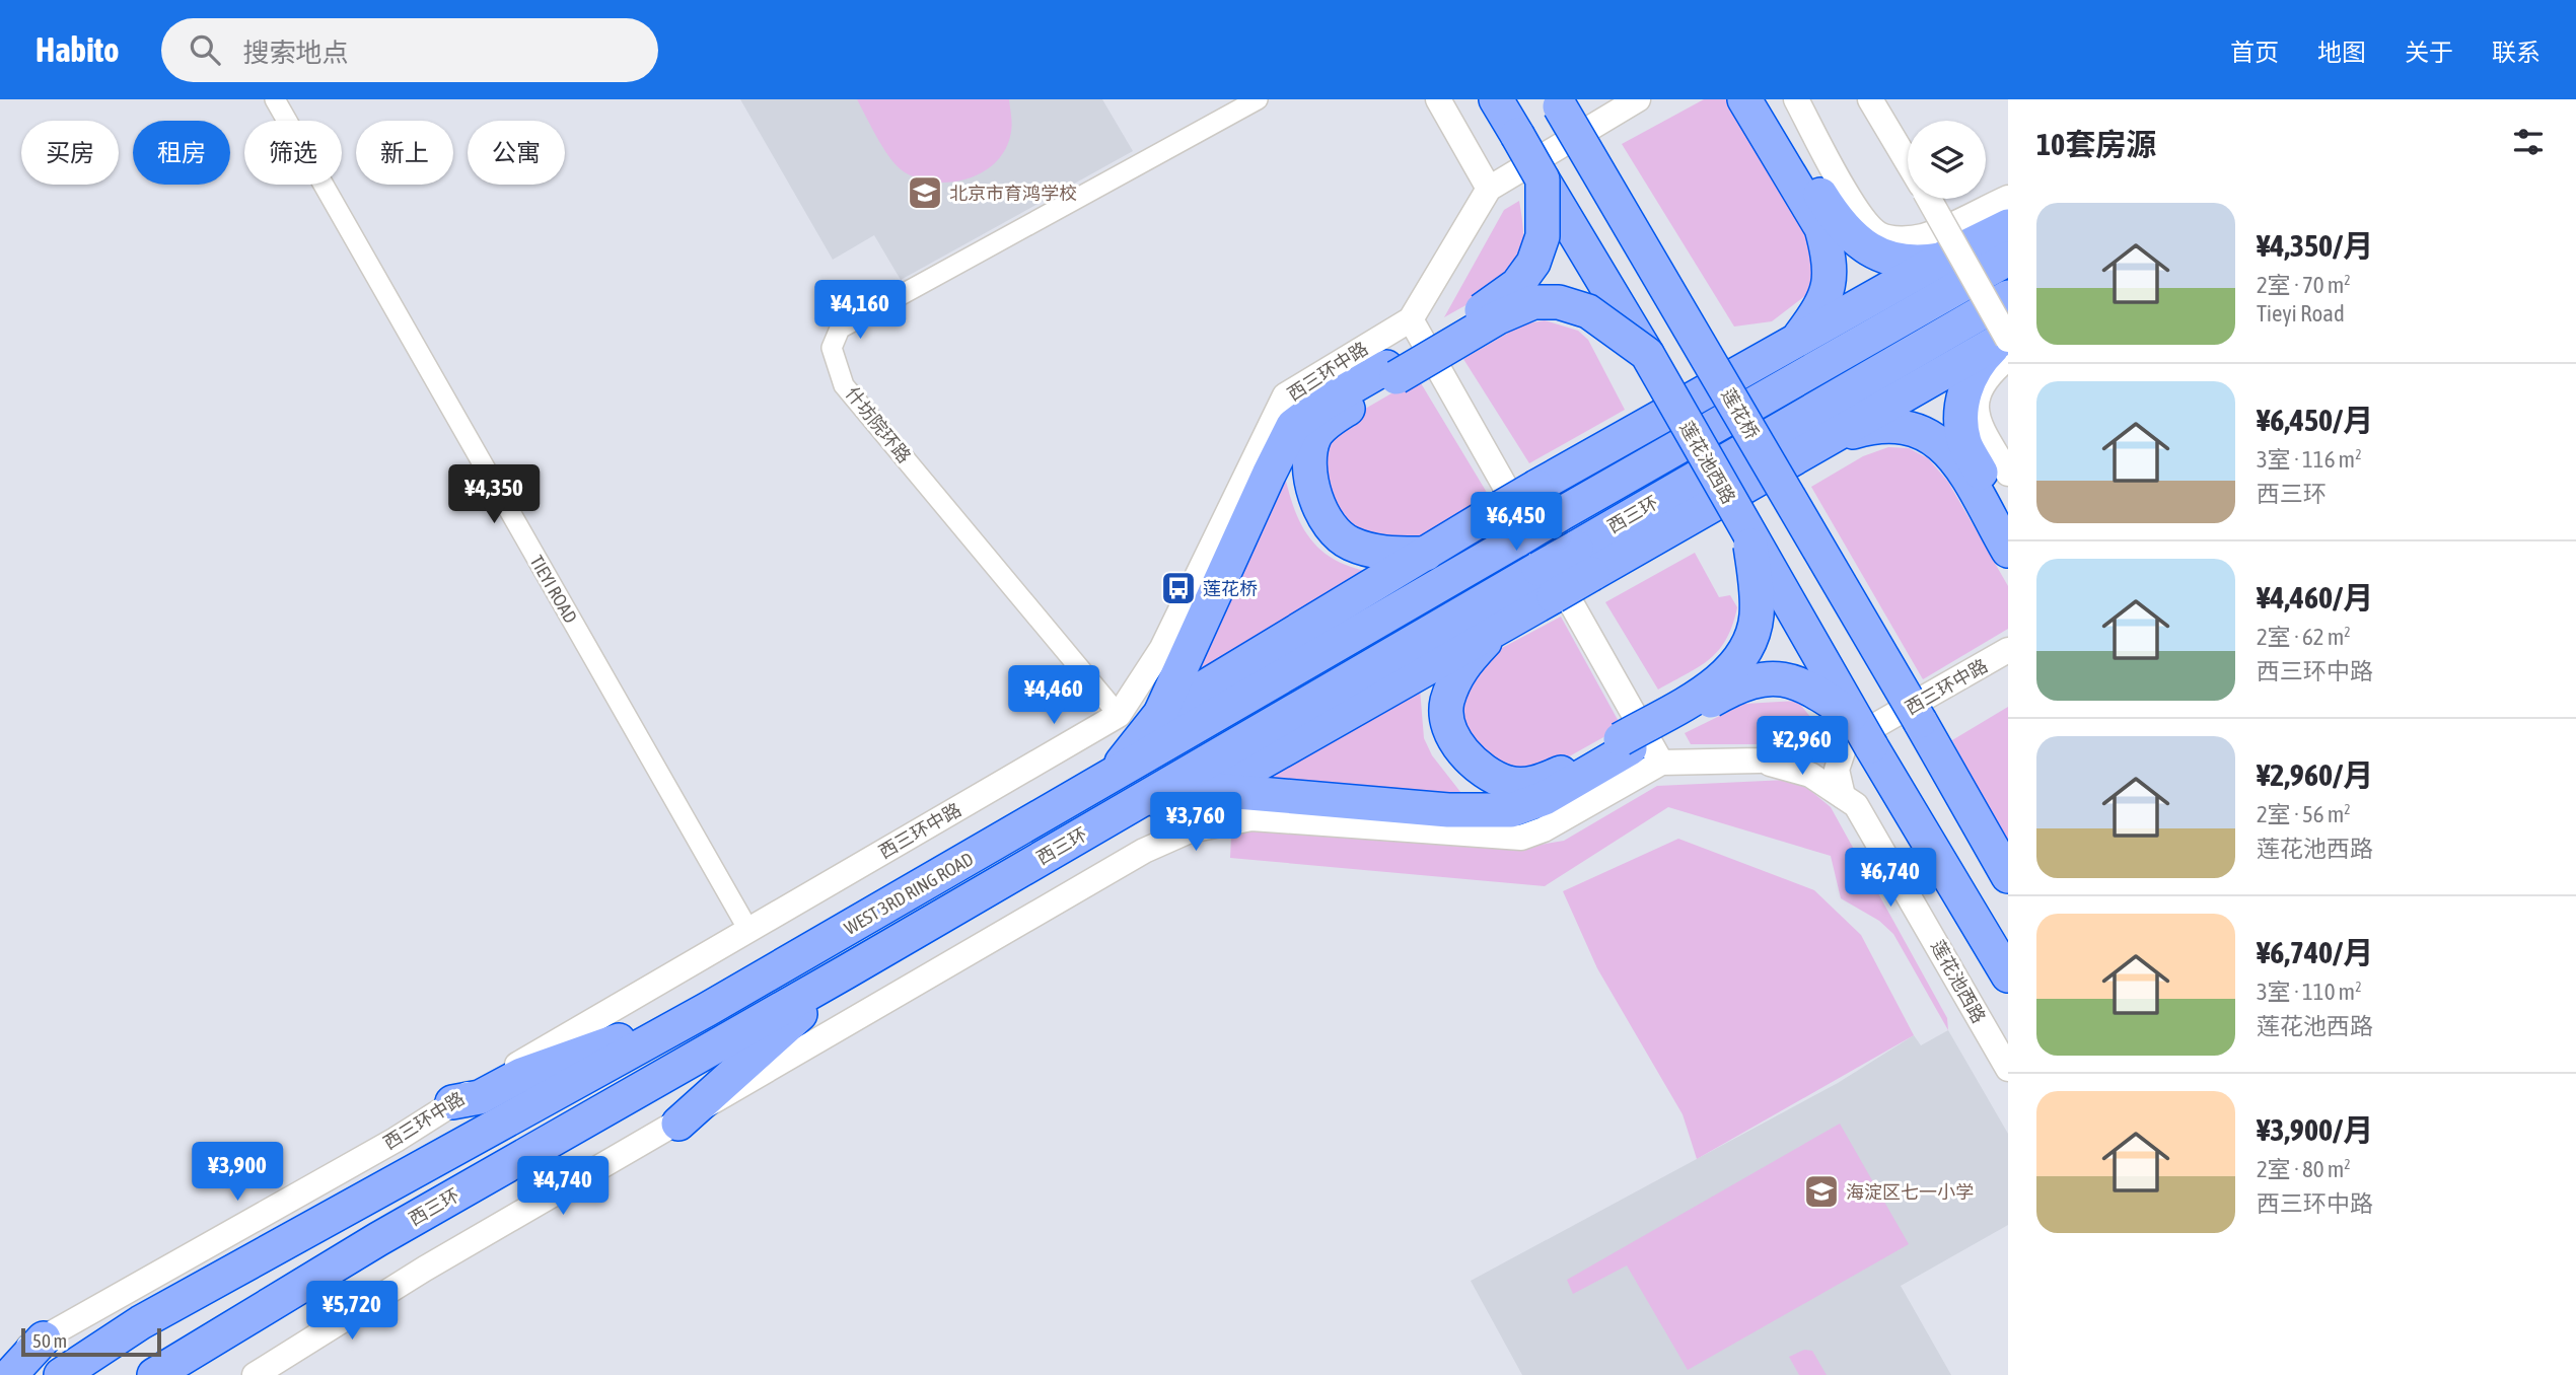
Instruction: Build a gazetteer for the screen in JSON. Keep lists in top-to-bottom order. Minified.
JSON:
{"streets":{"highway":["莲花桥","莲花池西路","西三环","WEST 3RD RING ROAD"],"street":["西三环中路","什坊院环路","TIEYI ROAD"]},"crossings":[["西三环中路","什坊院环路"],["西三环中路","莲花池西路"],["西三环中路","TIEYI ROAD"],["西三环","WEST 3RD RING ROAD"]],"places":{"school or university":["北京市育鸿学校","海淀区七一小学"],"bus stop":["莲花桥"]},"scale_bar":"50 m","page":{"header":"Habito","search":"搜索地点","nav":["首页","地图","关于","联系"],"heading":"10套房源","chip":["买房","租房","筛选","新上","公寓"],"list":[{"name":"¥4,350/月","note":"2室 · 70 m² · Tieyi Road"},{"name":"¥6,450/月","note":"3室 · 116 m² · 西三环"},{"name":"¥4,460/月","note":"2室 · 62 m² · 西三环中路"},{"name":"¥2,960/月","note":"2室 · 56 m² · 莲花池西路"},{"name":"¥6,740/月","note":"3室 · 110 m² · 莲花池西路"},{"name":"¥3,900/月","note":"2室 · 80 m² · 西三环中路"}],"price":["¥4,160","¥4,350","¥6,450","¥4,460","¥2,960","¥3,760","¥6,740","¥3,900","¥4,740","¥5,720"],"scale":"50 m"}}
